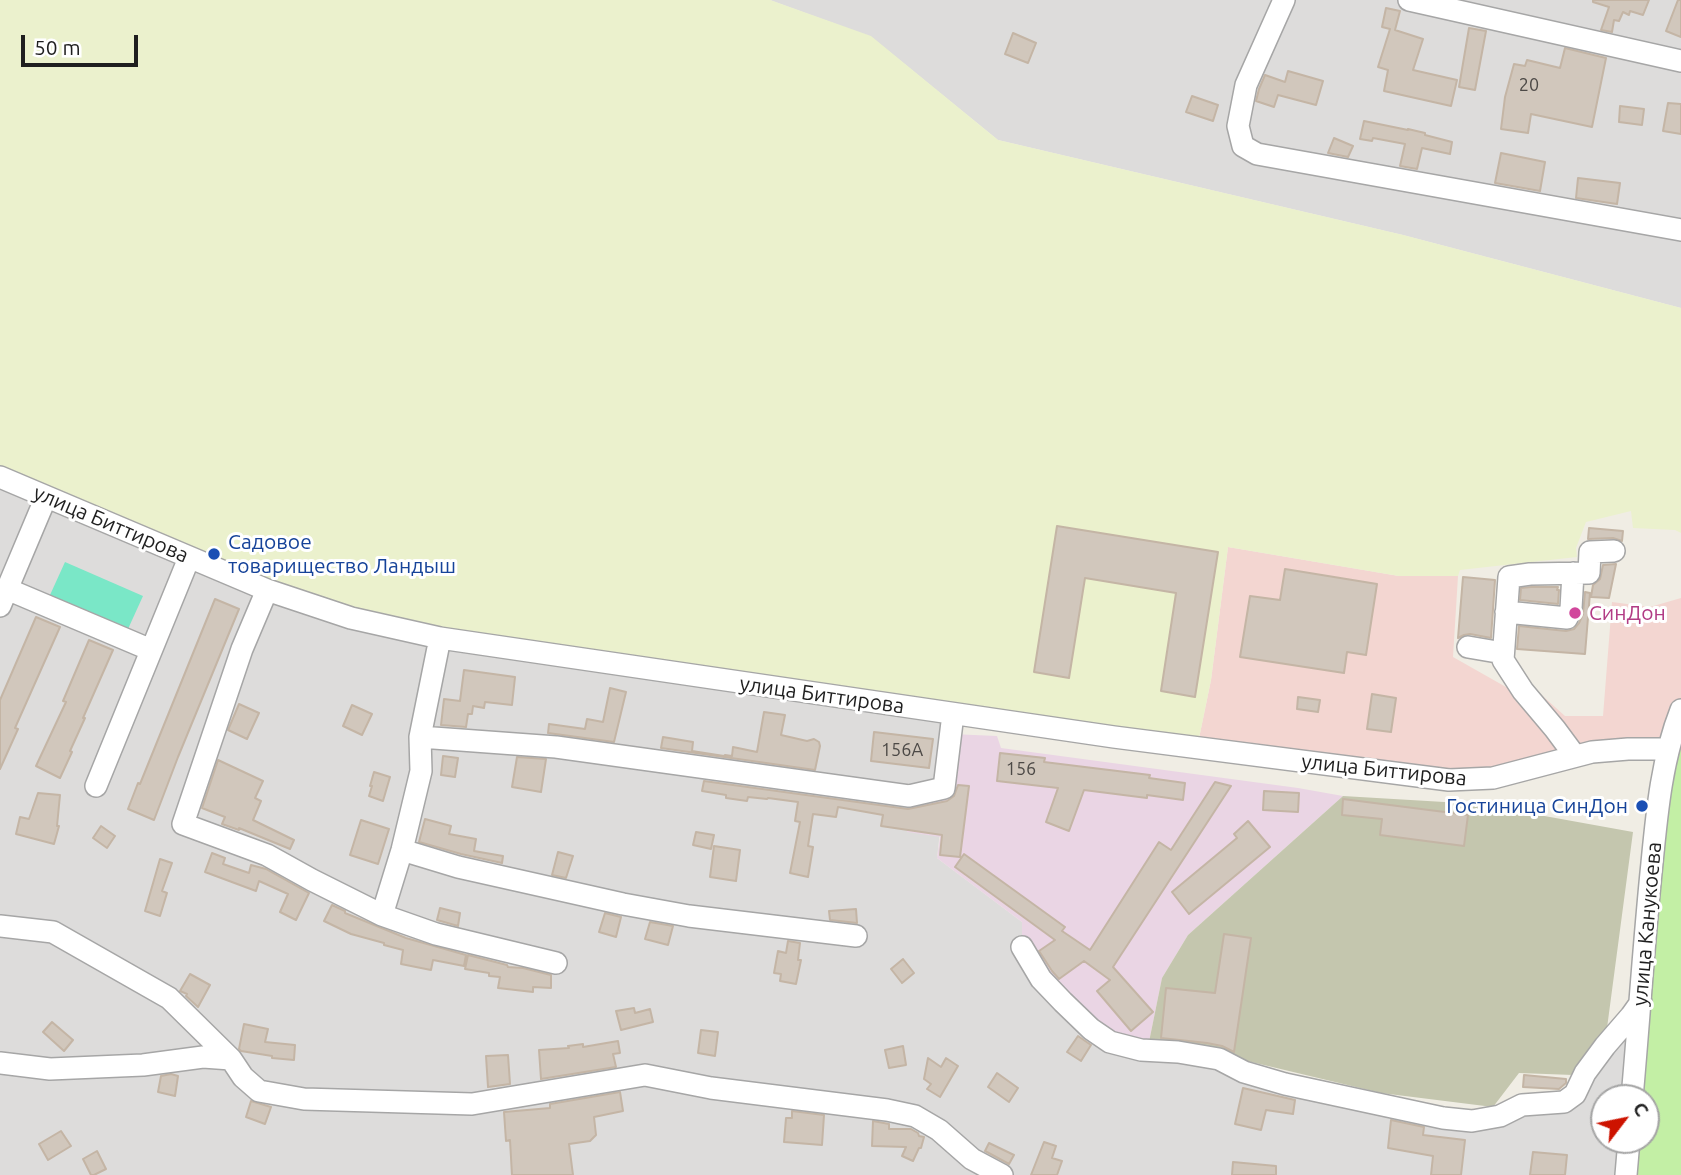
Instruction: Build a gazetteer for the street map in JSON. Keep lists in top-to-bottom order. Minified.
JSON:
{"streets":{"street":["улица Биттирова","улица Канукоева"]},"crossings":[["улица Биттирова","улица Канукоева"]],"places":["Садовое товарищество Ландыш","СинДон","Гостиница СинДон"],"house_numbers":["20","156А","156"],"scale_bar":"50 m","north":"top right"}
